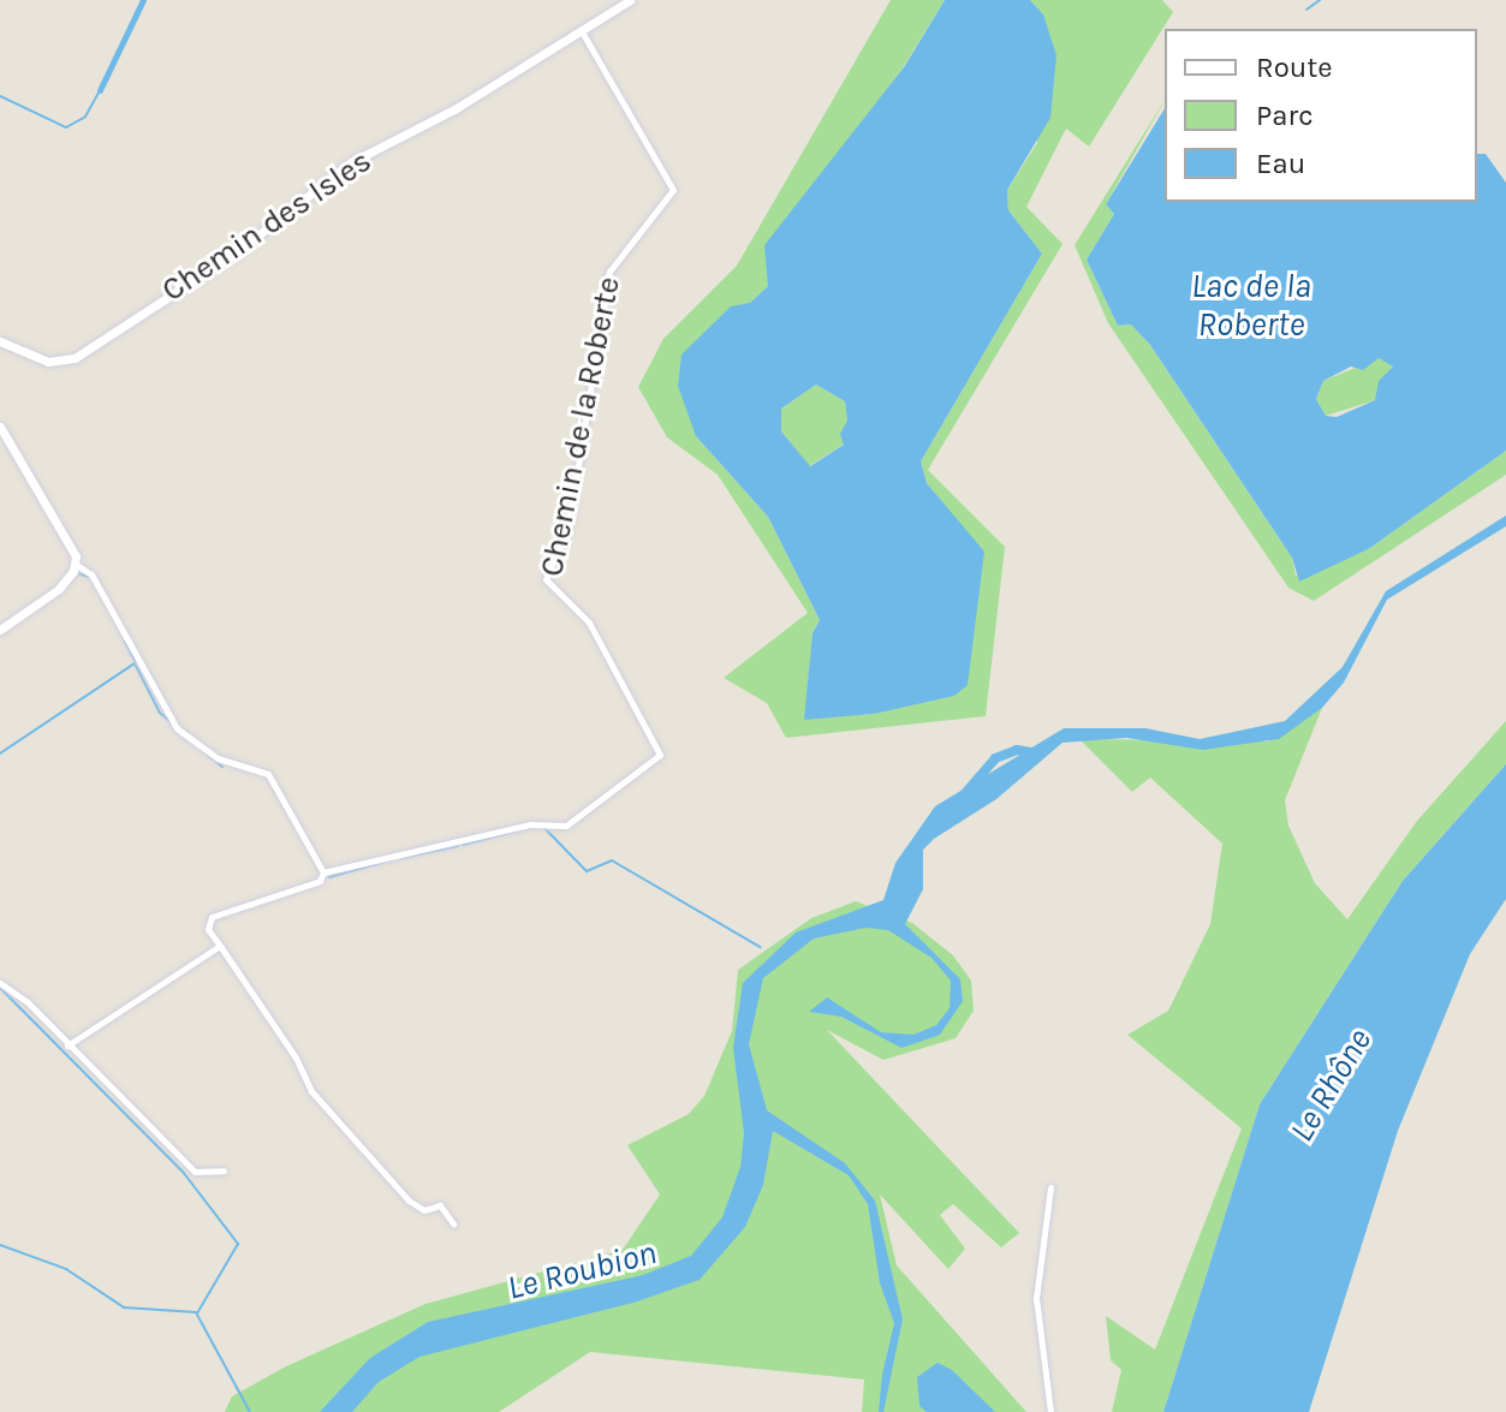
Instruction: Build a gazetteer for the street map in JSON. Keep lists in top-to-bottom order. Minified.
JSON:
{"streets":{"street":["Chemin des Isles","Chemin de la Roberte"]},"crossings":[["Chemin des Isles","Chemin de la Roberte"]],"water":["Lac de la Roberte","Le Rhône","Le Roubion"],"legend":["Route","Parc","Eau"]}
